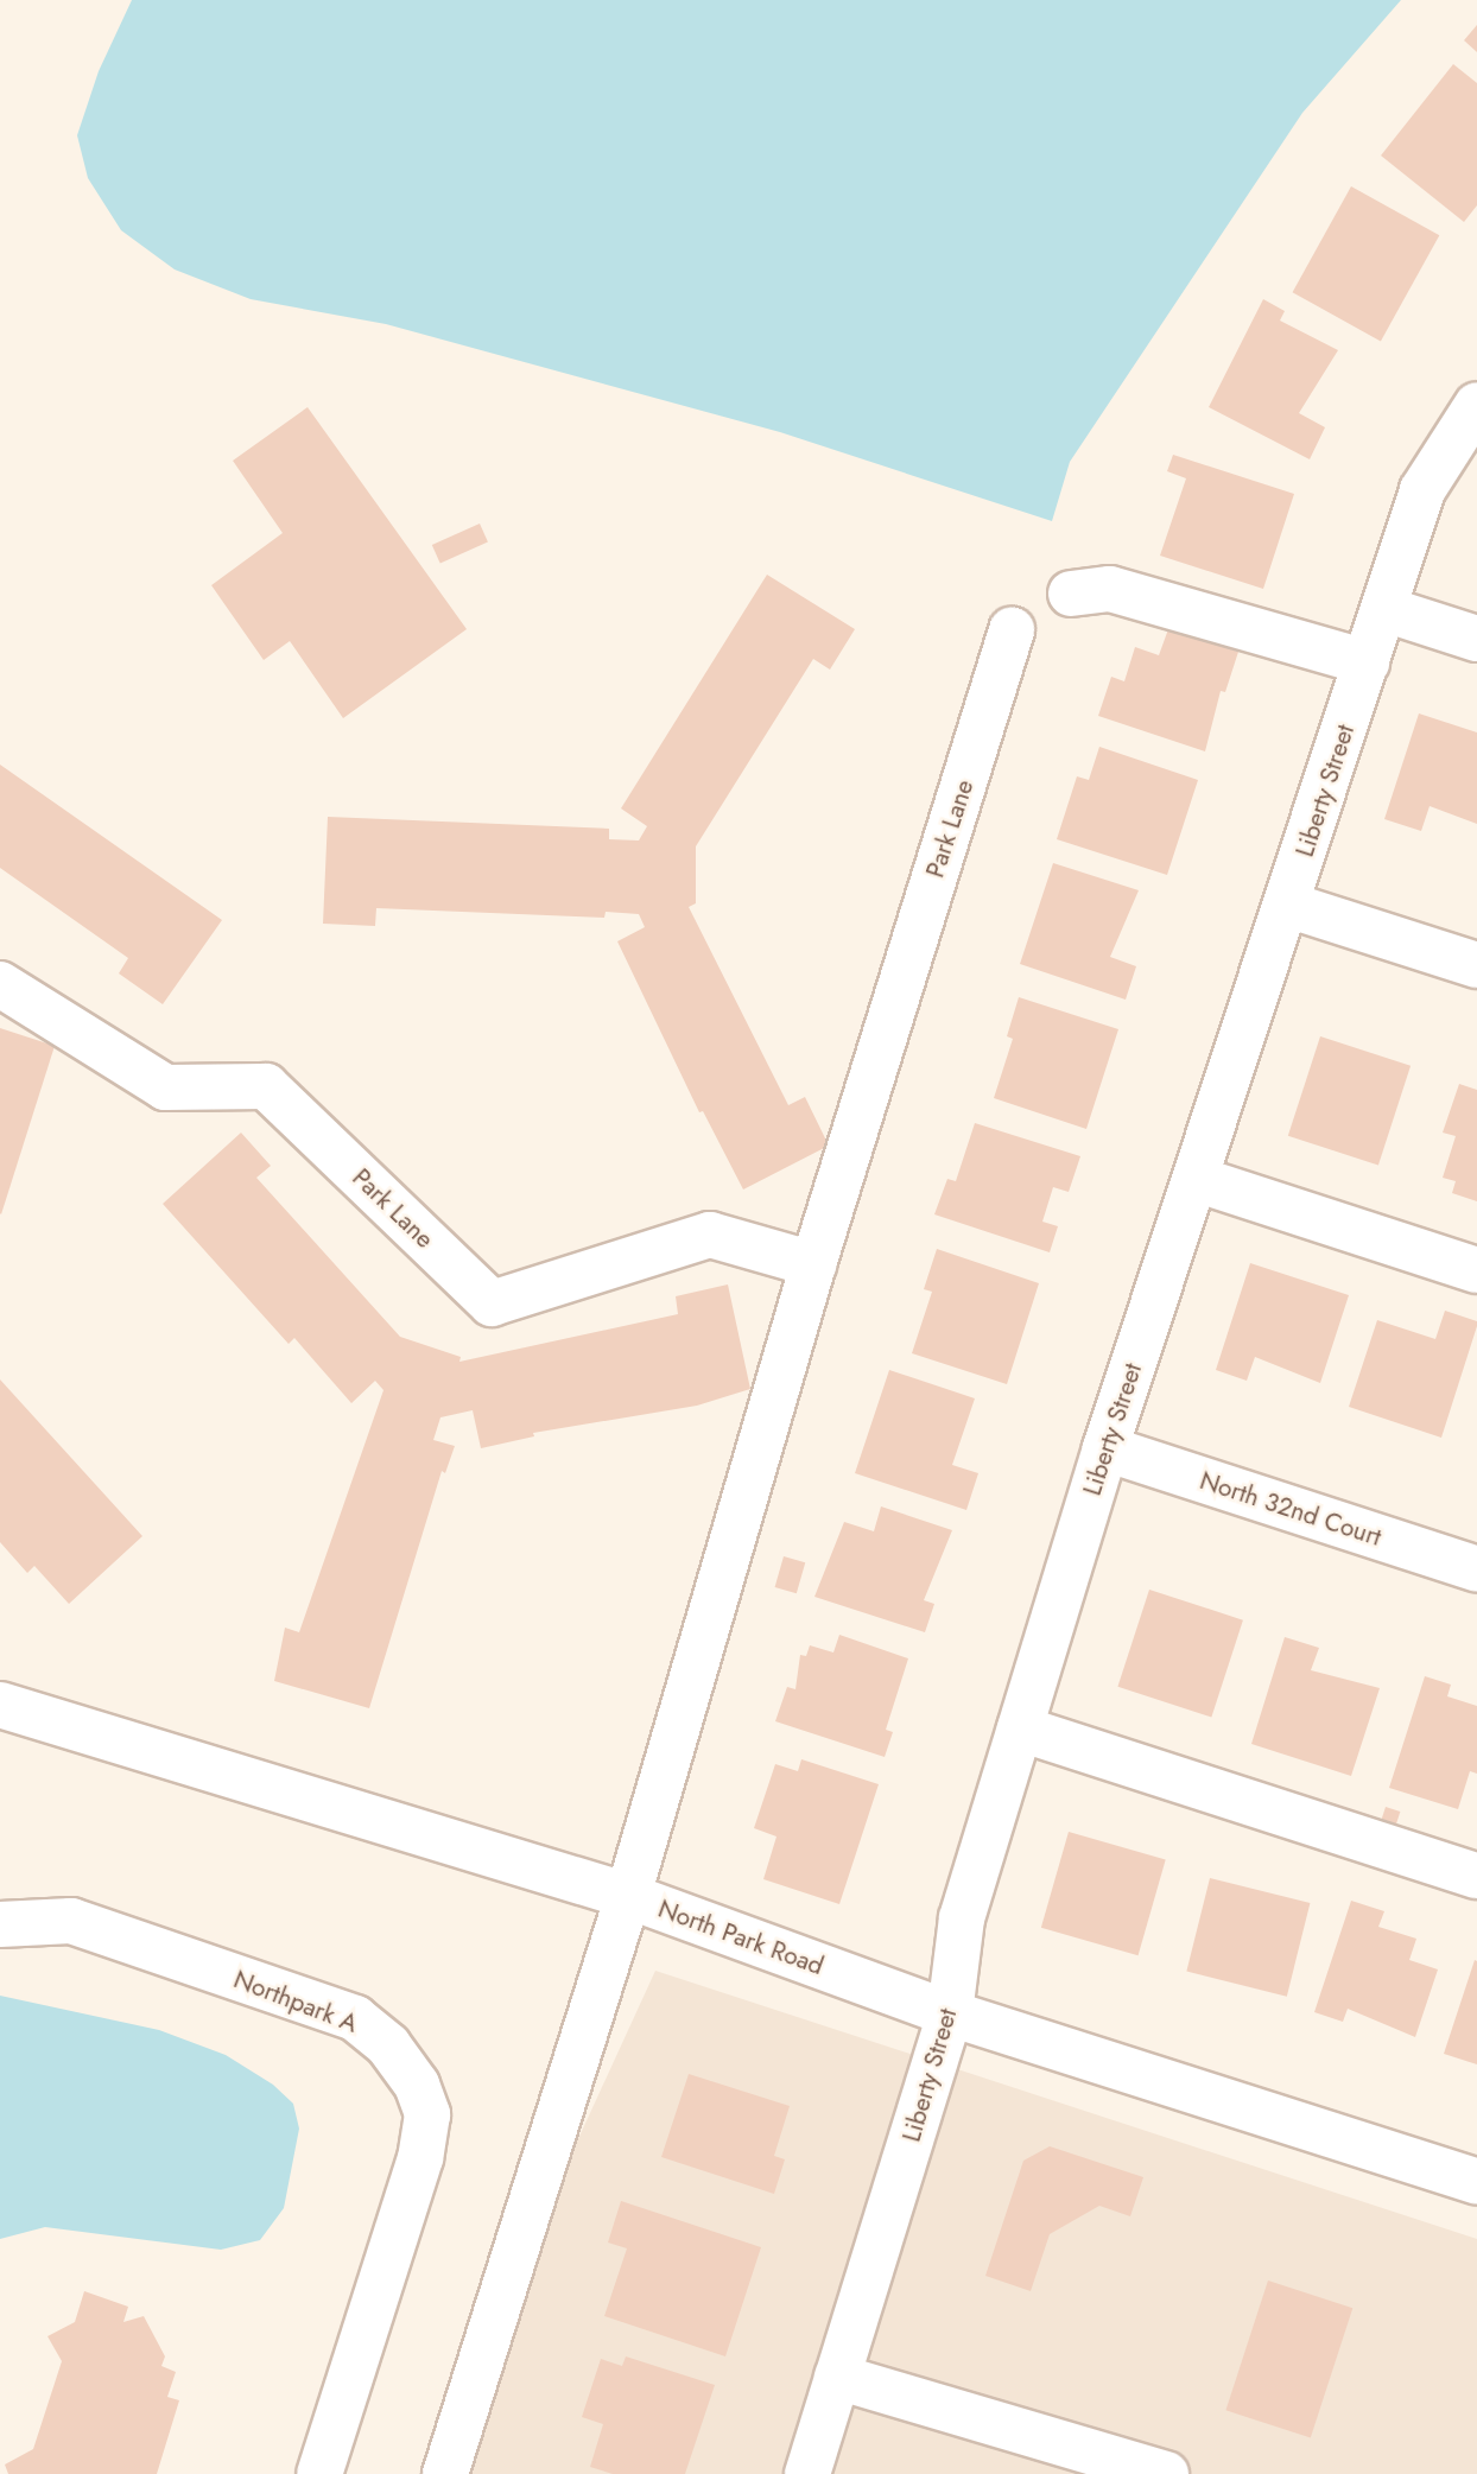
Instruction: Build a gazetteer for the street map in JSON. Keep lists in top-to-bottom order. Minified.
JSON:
{"streets":{"street":["Liberty Street","Park Lane","North 32nd Court","North Park Road","Northpark A"]},"crossings":[["Liberty Street","North 32nd Court"],["Liberty Street","North Park Road"],["Park Lane","North Park Road"]]}
